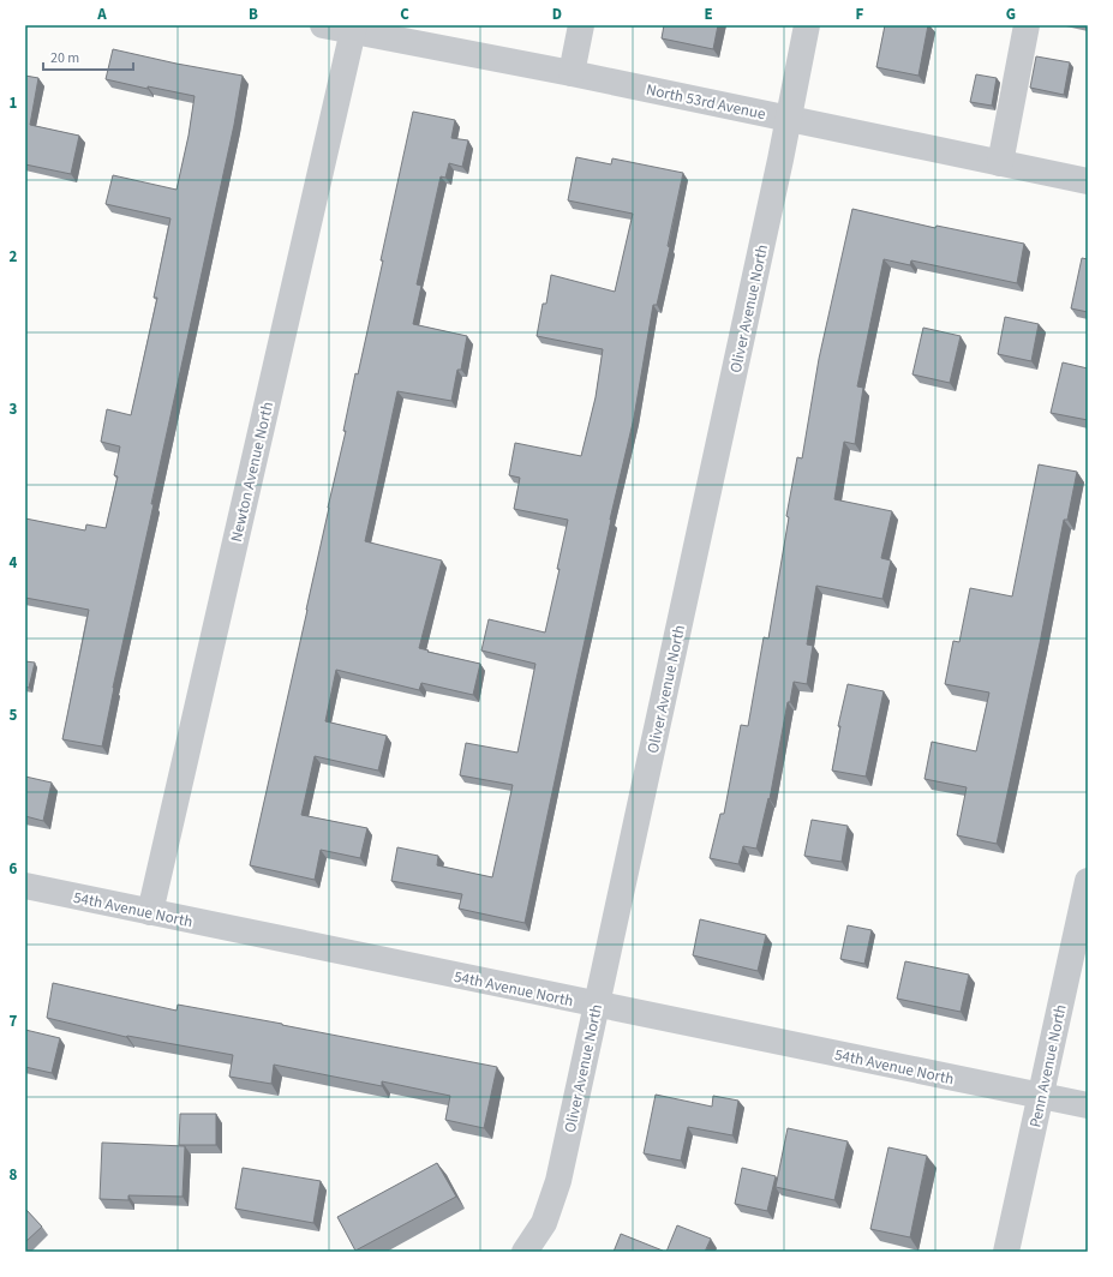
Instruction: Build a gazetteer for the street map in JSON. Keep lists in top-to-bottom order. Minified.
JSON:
{"streets":{"street":["North 53rd Avenue","Oliver Avenue North","Newton Avenue North","54th Avenue North","Penn Avenue North"]},"crossings":[["North 53rd Avenue","Oliver Avenue North"],["North 53rd Avenue","Newton Avenue North"],["Oliver Avenue North","54th Avenue North"],["Newton Avenue North","54th Avenue North"],["54th Avenue North","Penn Avenue North"]],"scale_bar":"20 m","grid":{"columns":["A","B","C","D","E","F","G"],"rows":["1","2","3","4","5","6","7","8"]}}
